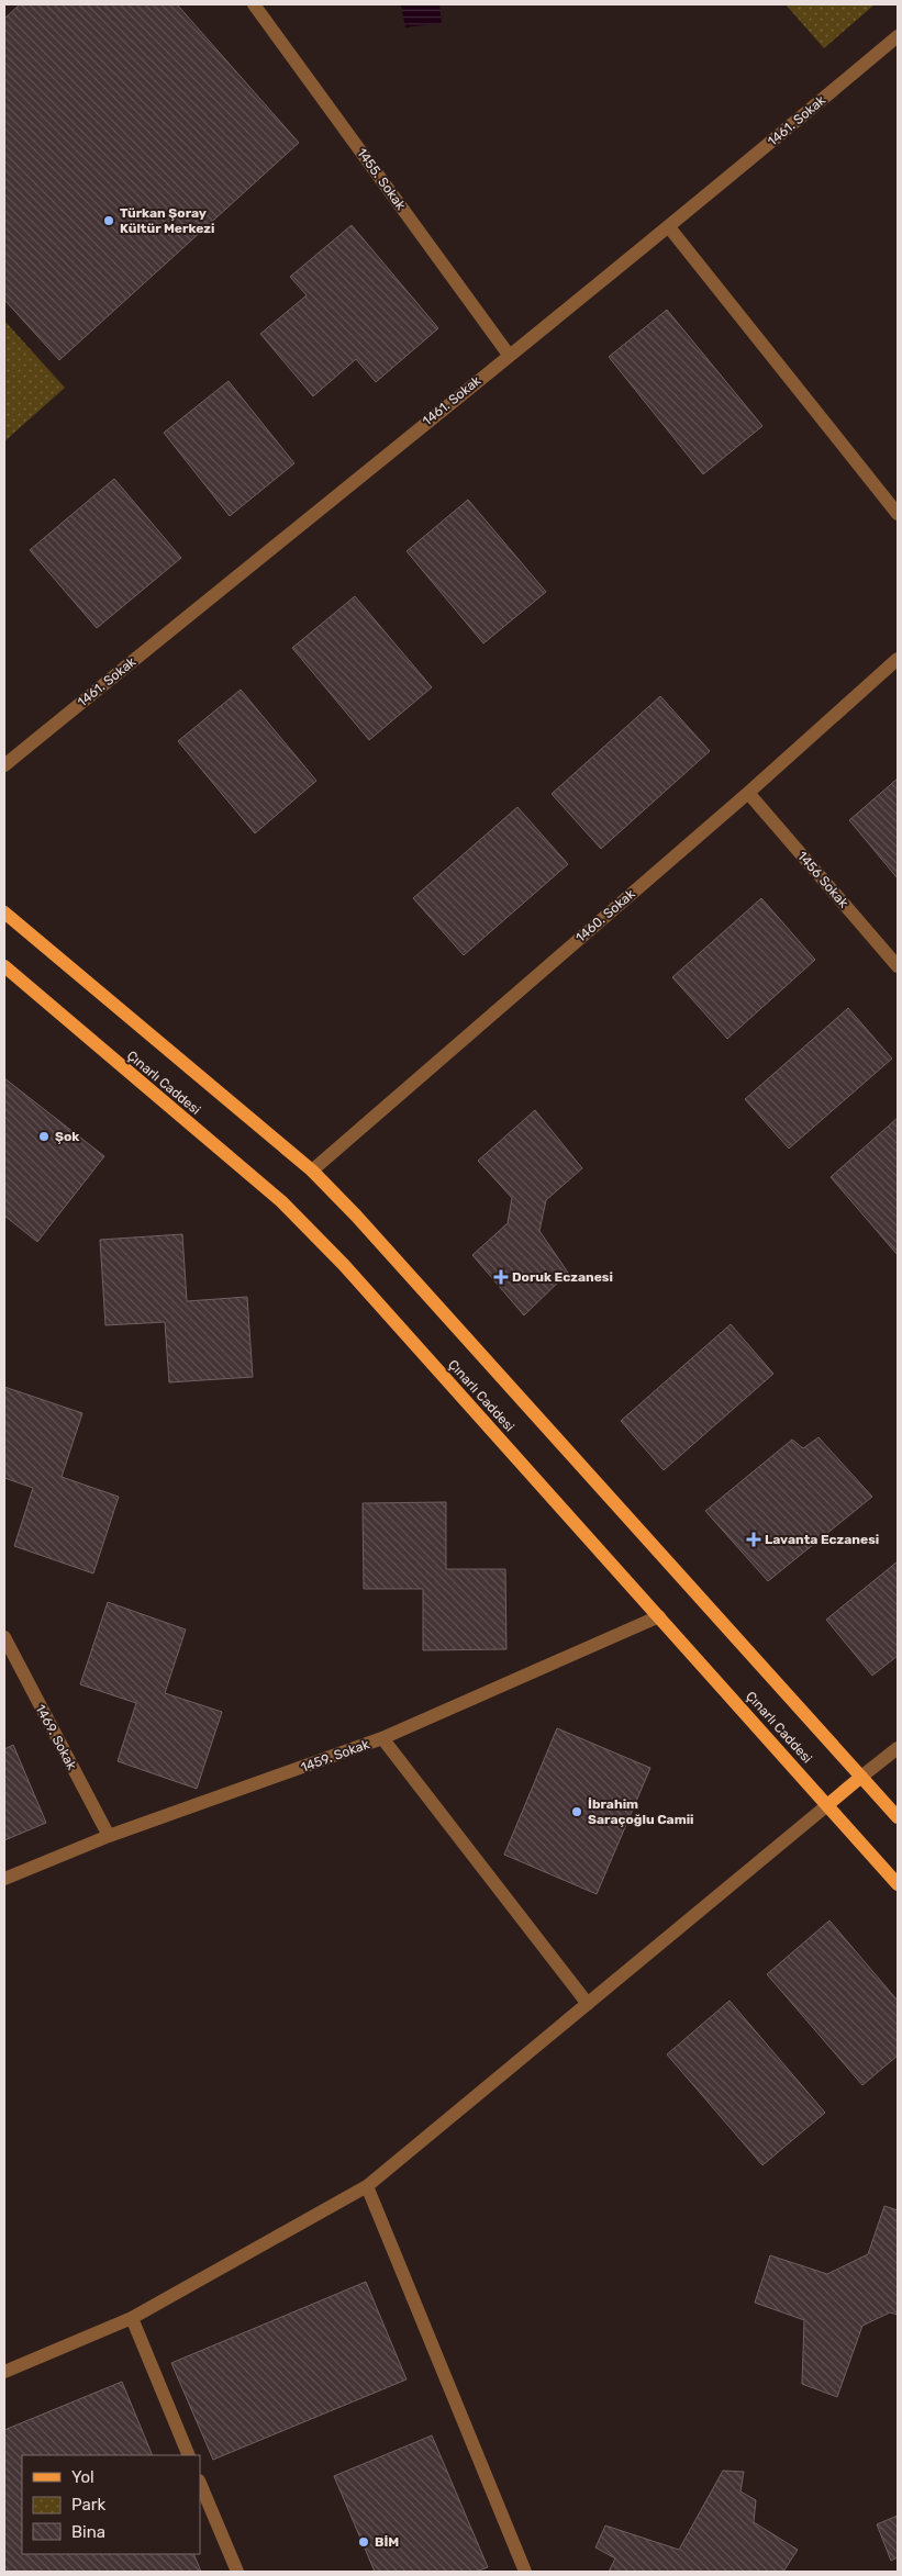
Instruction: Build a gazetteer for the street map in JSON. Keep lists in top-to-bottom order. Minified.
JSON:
{"streets":{"main road":["Çınarlı Caddesi"],"street":["1461. Sokak","1455. Sokak","1456 Sokak","1460. Sokak","1469. Sokak","1459. Sokak"]},"crossings":[["1461. Sokak","1455. Sokak"],["1456 Sokak","1460. Sokak"],["1460. Sokak","Çınarlı Caddesi"],["Çınarlı Caddesi","1459. Sokak"],["1469. Sokak","1459. Sokak"]],"places":{"other":["Türkan Şoray Kültür Merkezi","Şok","İbrahim Saraçoğlu Camii","BİM"],"health":["Doruk Eczanesi","Lavanta Eczanesi"]},"legend":["Yol","Park","Bina"]}
